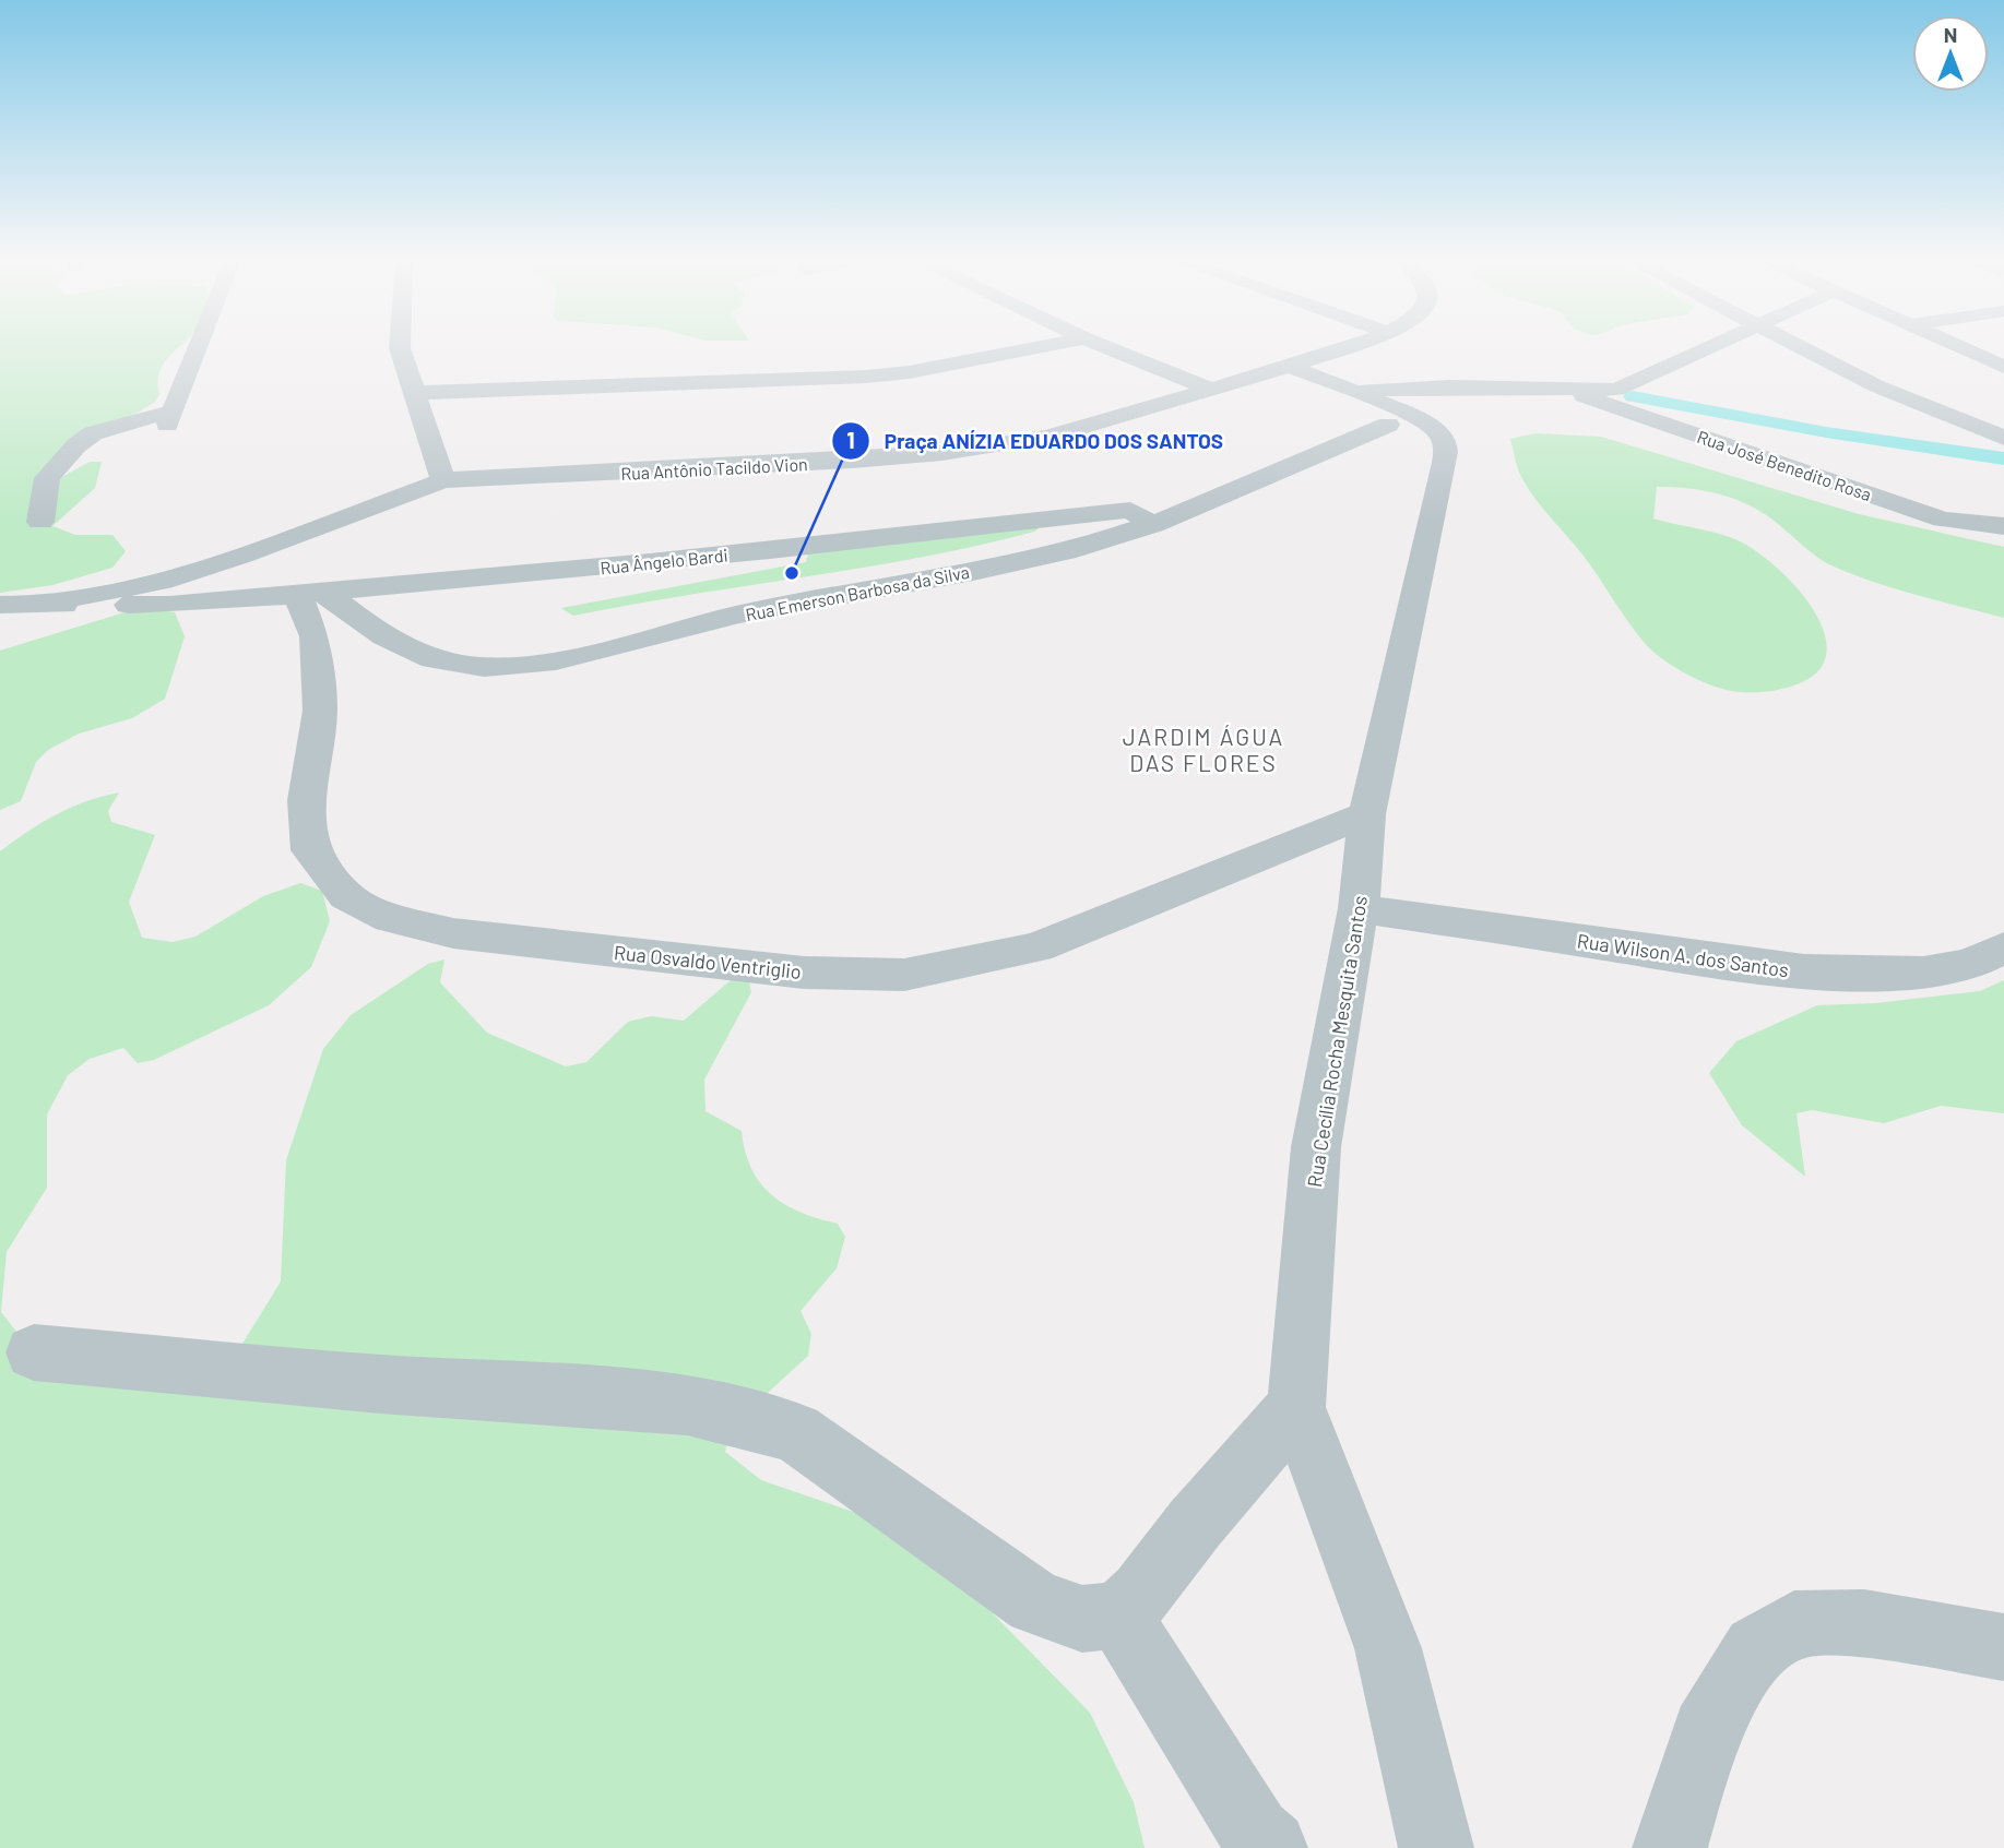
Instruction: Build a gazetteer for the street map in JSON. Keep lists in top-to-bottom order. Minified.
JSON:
{"streets":{"street":["Rua José Benedito Rosa","Rua Antônio Tacildo Vion","Rua Ângelo Bardi","Rua Emerson Barbosa da Silva","Rua Wilson A. dos Santos","Rua Osvaldo Ventriglio","Rua Cecília Rocha Mesquita Santos"]},"crossings":[["Rua Antônio Tacildo Vion","Rua Ângelo Bardi"],["Rua Ângelo Bardi","Rua Emerson Barbosa da Silva"],["Rua Ângelo Bardi","Rua Osvaldo Ventriglio"],["Rua Emerson Barbosa da Silva","Rua Osvaldo Ventriglio"],["Rua Emerson Barbosa da Silva","Rua Cecília Rocha Mesquita Santos"],["Rua Wilson A. dos Santos","Rua Cecília Rocha Mesquita Santos"],["Rua Osvaldo Ventriglio","Rua Cecília Rocha Mesquita Santos"]],"districts":["JARDIM ÁGUA DAS FLORES"],"places":["Praça ANÍZIA EDUARDO DOS SANTOS"],"north":"top"}
